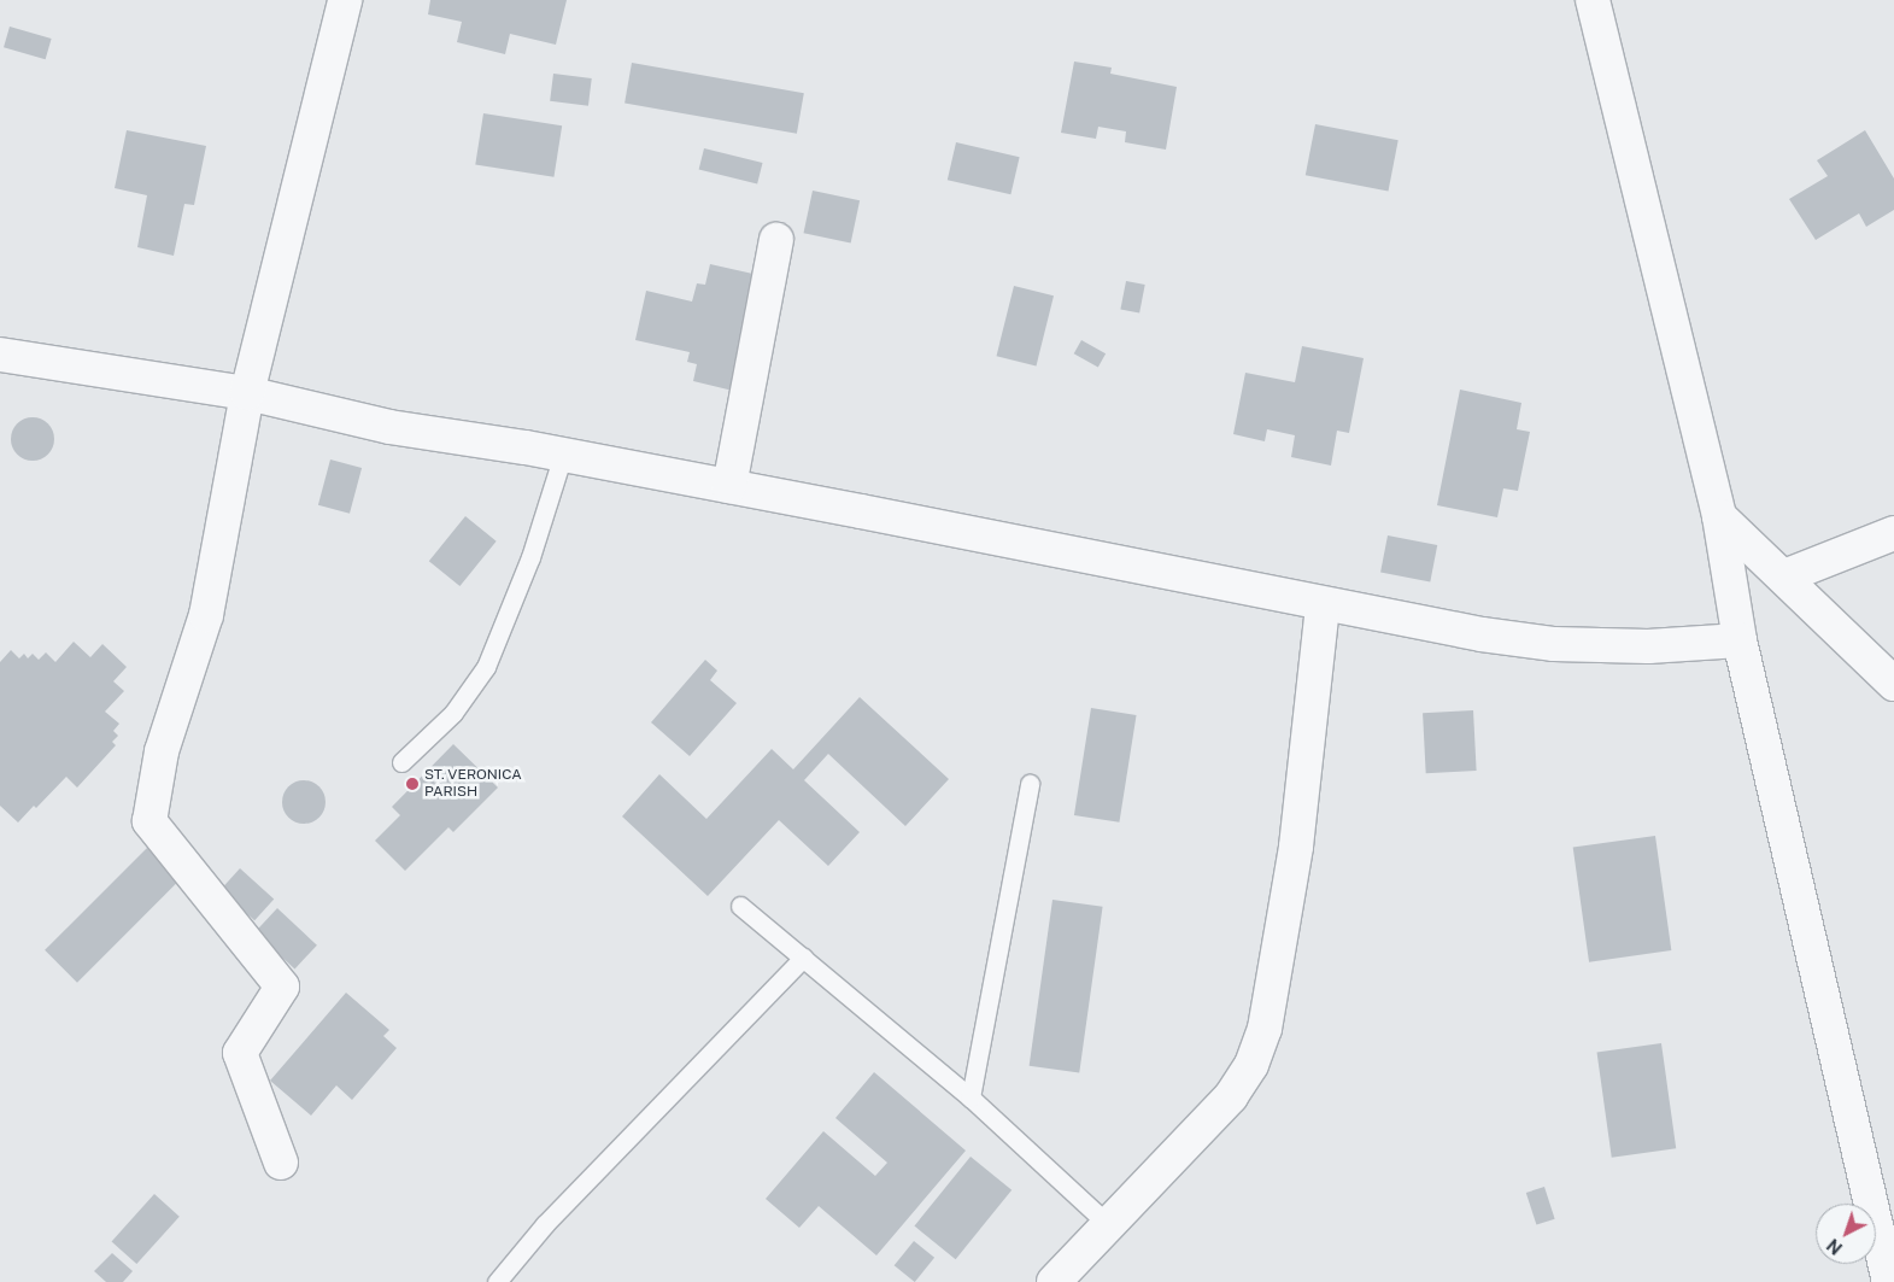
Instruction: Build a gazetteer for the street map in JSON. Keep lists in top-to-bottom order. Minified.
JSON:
{"places":["ST. VERONICA PARISH"],"north":"bottom left"}
